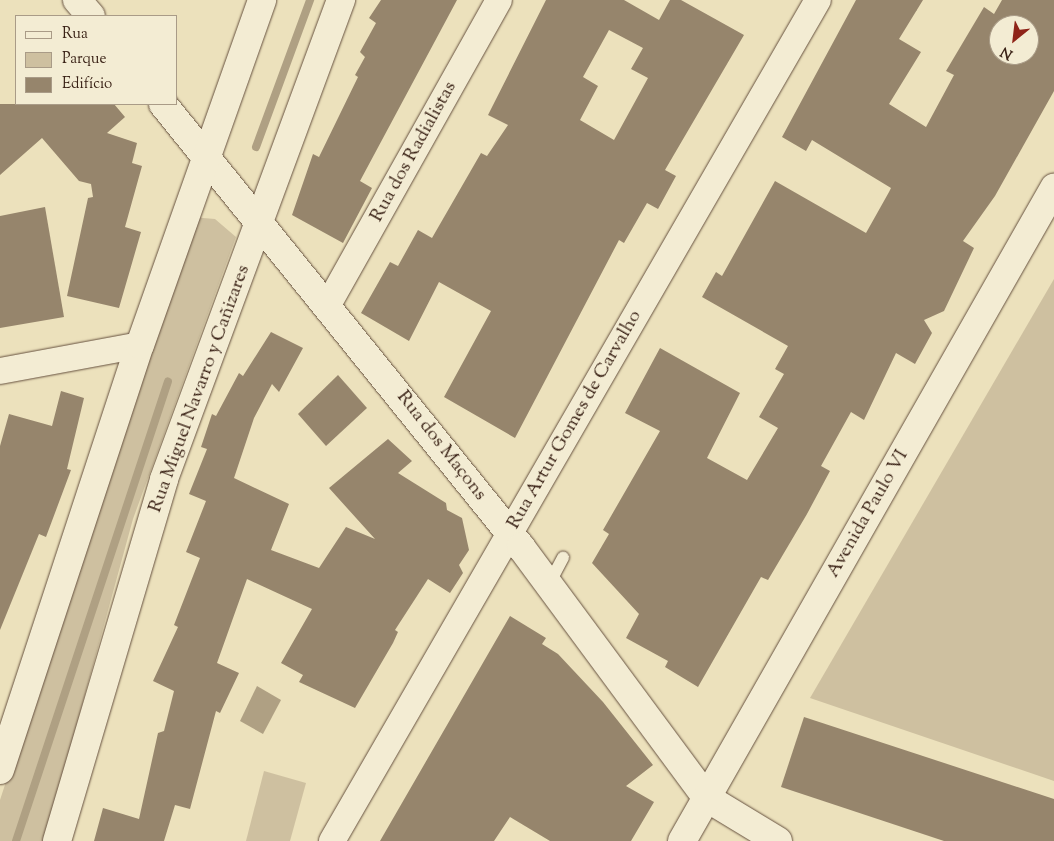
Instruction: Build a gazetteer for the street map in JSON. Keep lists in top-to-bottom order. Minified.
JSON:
{"streets":{"street":["Rua dos Radialistas","Rua Miguel Navarro y Cañizares","Rua Artur Gomes de Carvalho","Rua dos Maçons","Avenida Paulo VI"]},"crossings":[["Rua dos Radialistas","Rua dos Maçons"],["Rua Miguel Navarro y Cañizares","Rua dos Maçons"],["Rua Artur Gomes de Carvalho","Rua dos Maçons"],["Rua dos Maçons","Avenida Paulo VI"]],"legend":["Rua","Parque","Edifício"],"north":"bottom left"}
